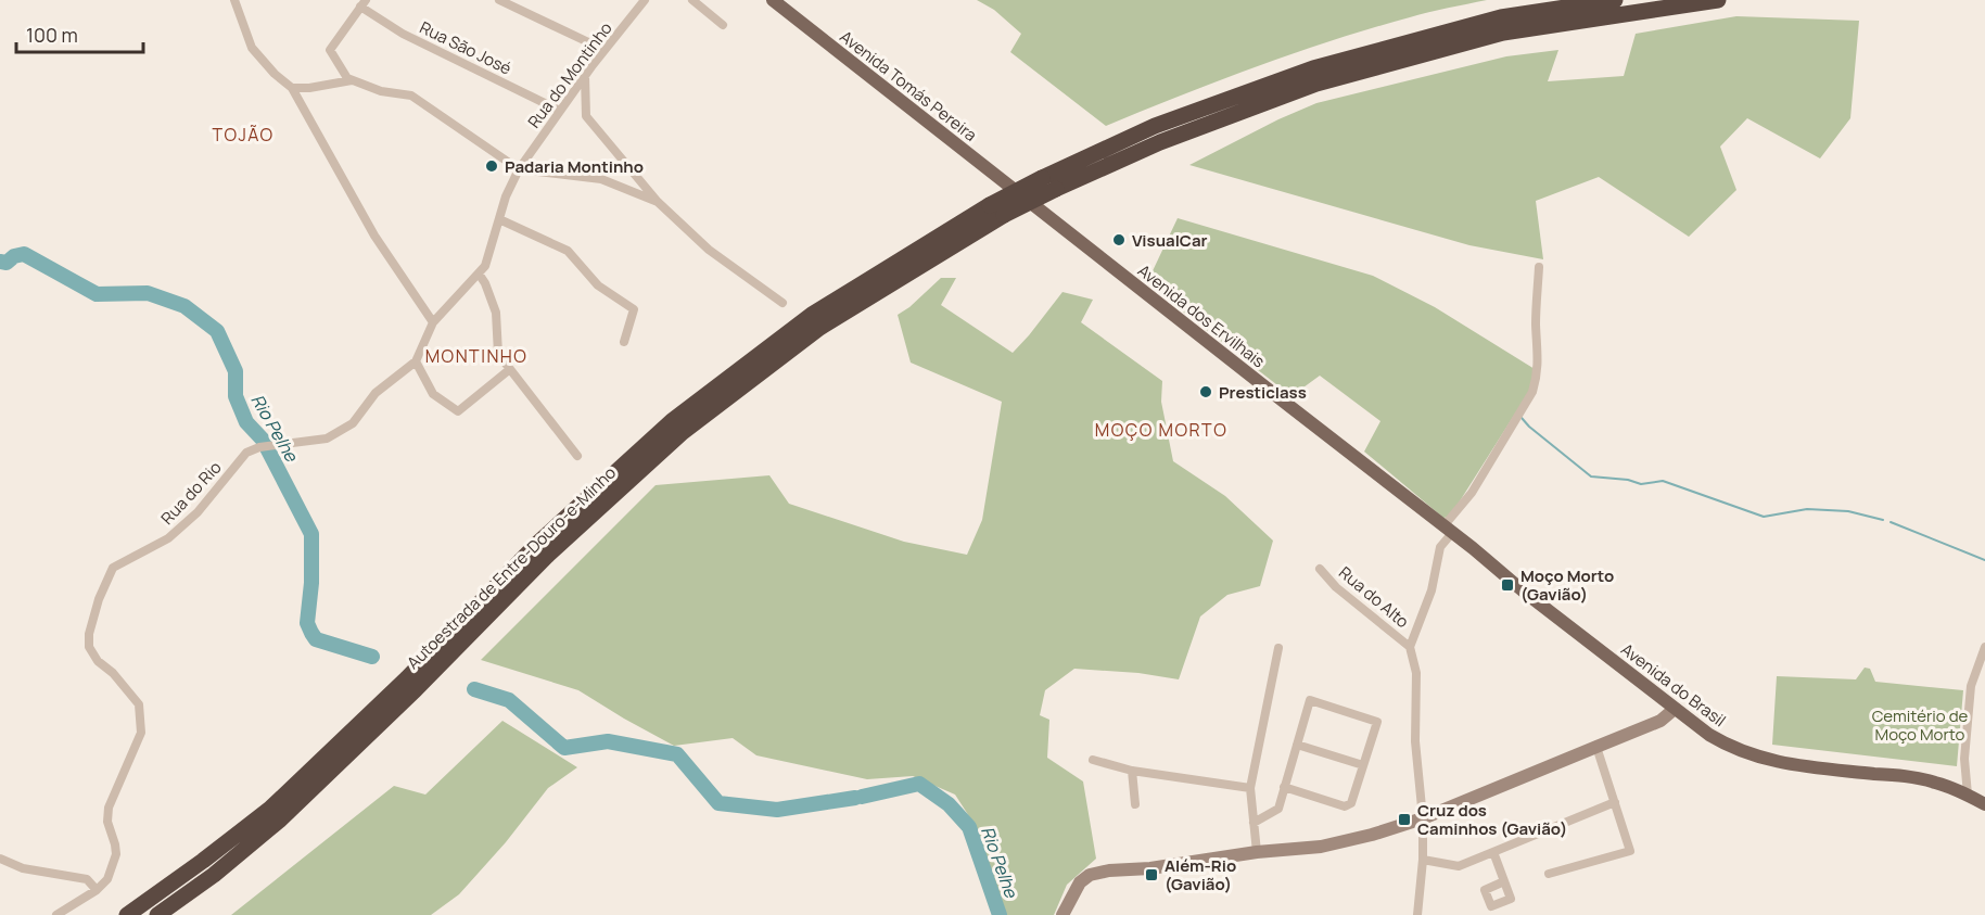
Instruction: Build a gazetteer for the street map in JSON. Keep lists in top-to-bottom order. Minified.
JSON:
{"streets":{"highway":["Autoestrada de Entre-Douro-e-Minho"],"main road":["Avenida Tomás Pereira","Avenida dos Ervilhais","Avenida do Brasil"],"street":["Rua São José","Rua do Montinho","Rua do Rio","Rua do Alto"]},"crossings":[["Rua São José","Rua do Montinho"],["Rua do Montinho","Rua do Rio"],["Avenida Tomás Pereira","Avenida dos Ervilhais"],["Avenida dos Ervilhais","Avenida do Brasil"]],"districts":["TOJÃO","MONTINHO","MOÇO MORTO"],"water":["Rio Pelhe"],"parks":["Cemitério de Moço Morto"],"places":{"other":["Padaria Montinho","VisualCar","Presticlass"],"transit":["Moço Morto (Gavião)","Cruz dos Caminhos (Gavião)","Além-Rio (Gavião)"]},"scale_bar":"100 m"}
